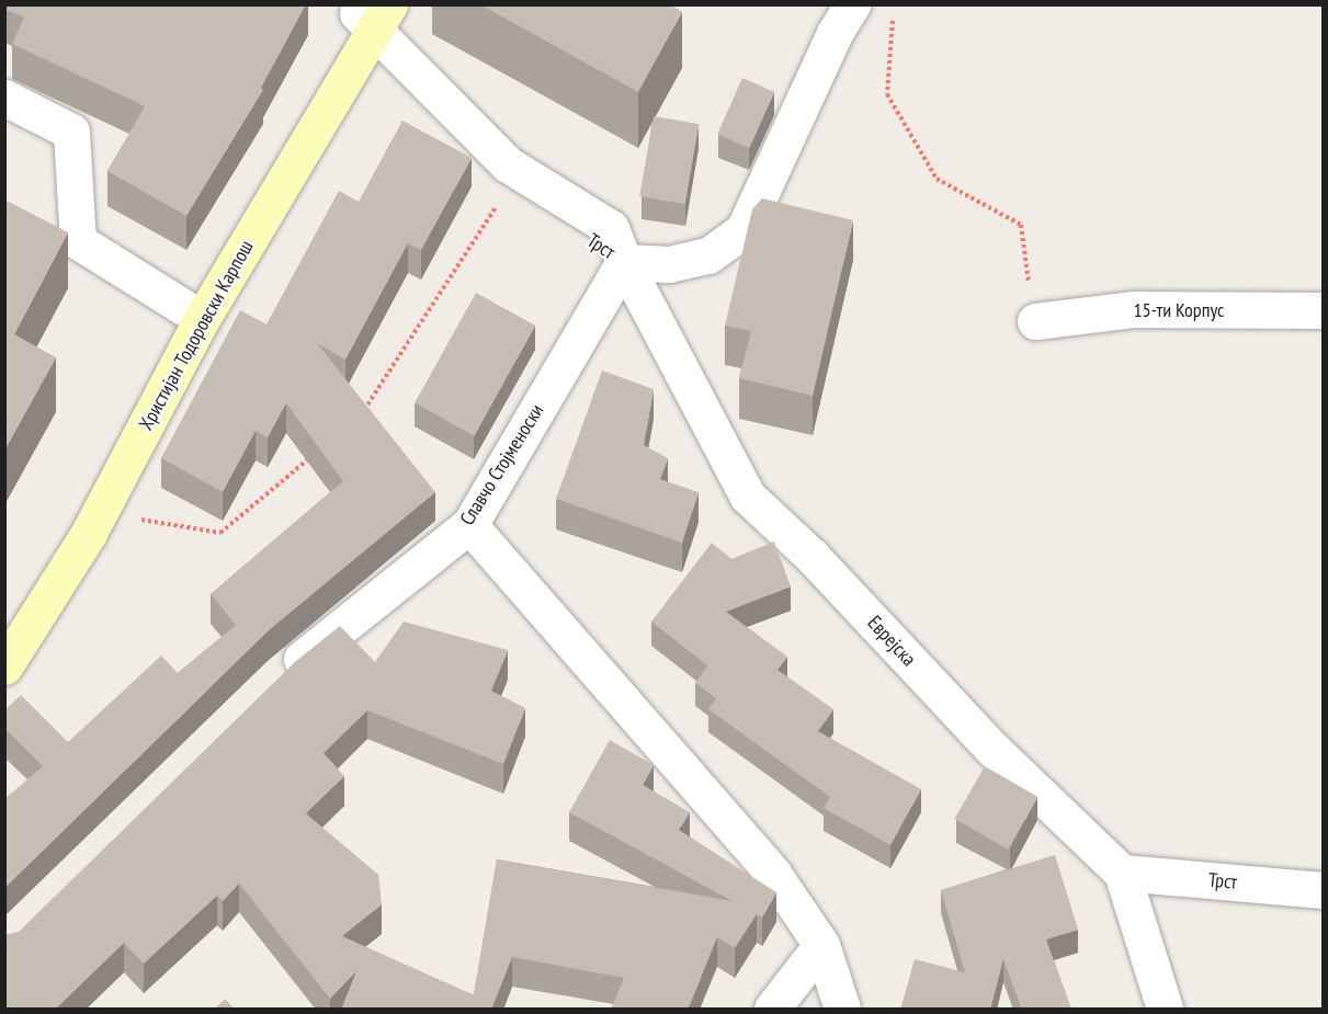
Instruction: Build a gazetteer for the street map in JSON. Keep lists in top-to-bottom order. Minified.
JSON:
{"streets":{"street":["Трст","15-ти Корпус","Христијан Тодоровски Карпош","Славчо Стојменоски","Еврејска"]},"crossings":[["Трст","Христијан Тодоровски Карпош"],["Трст","Славчо Стојменоски"],["Трст","Еврејска"],["Славчо Стојменоски","Еврејска"]]}
